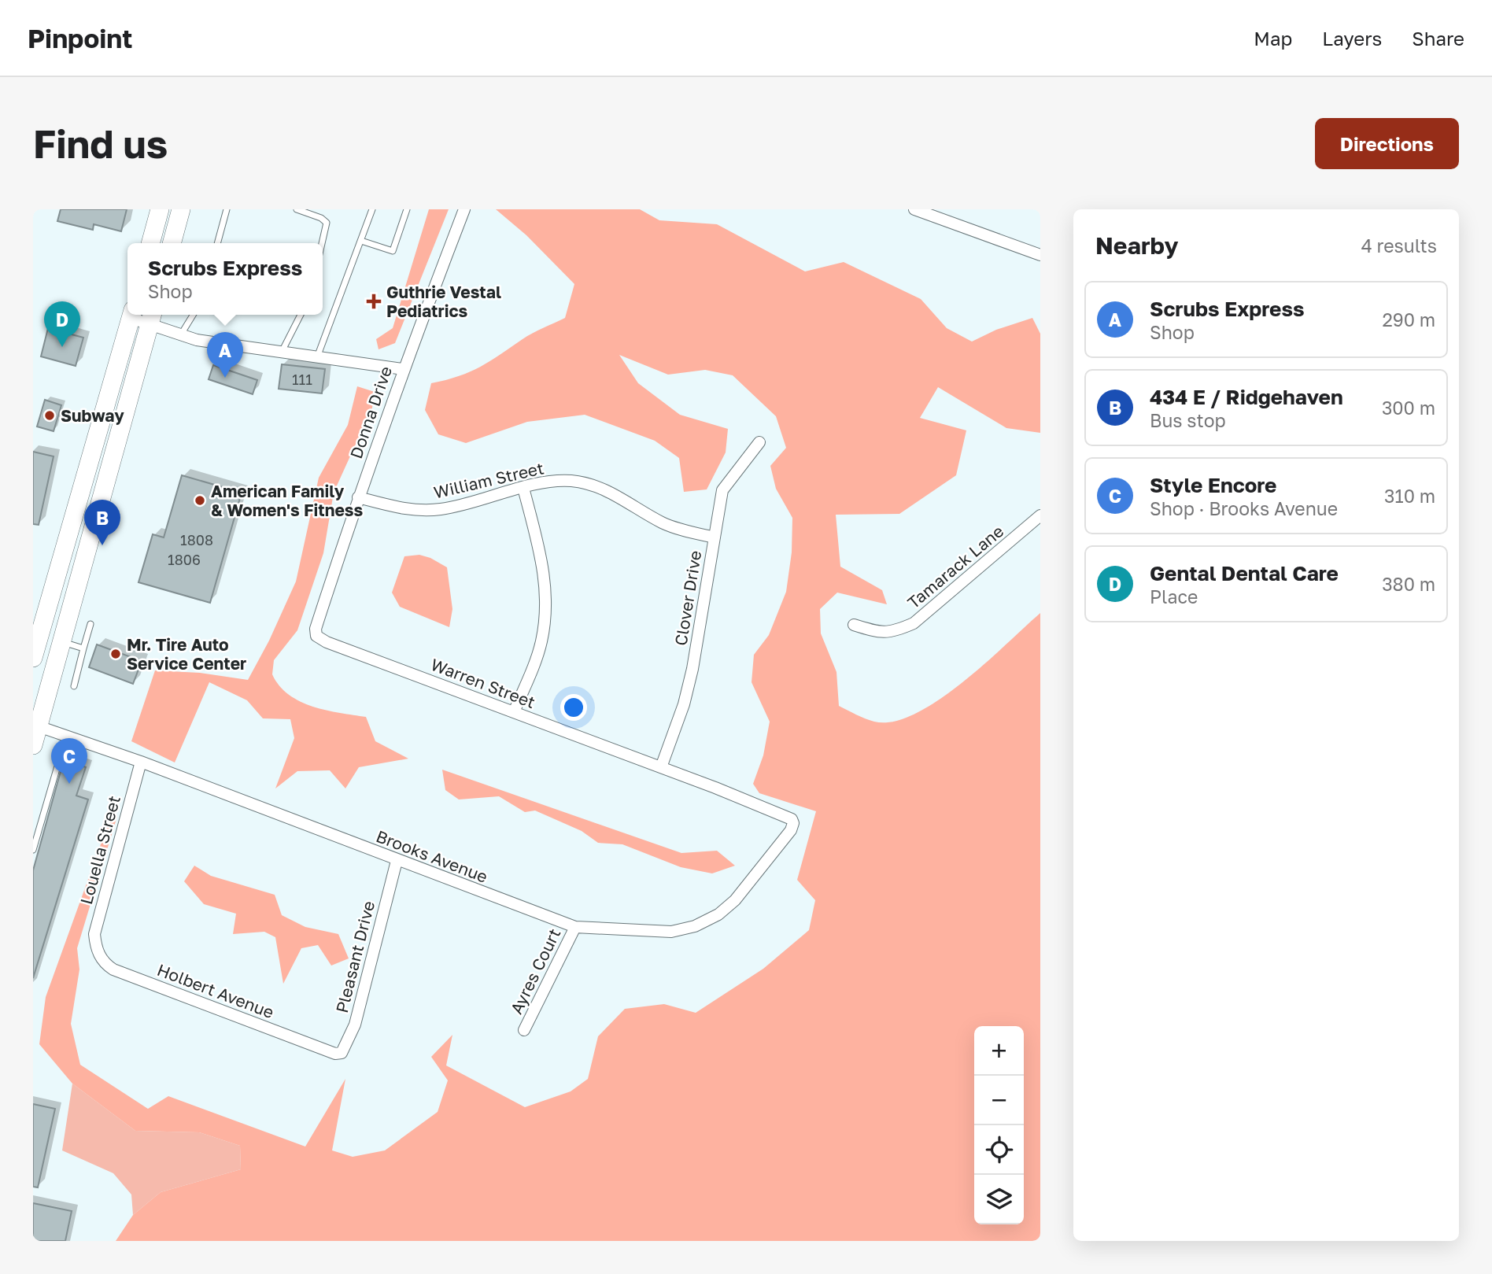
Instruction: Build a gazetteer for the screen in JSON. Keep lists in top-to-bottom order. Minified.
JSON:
{"streets":{"street":["Donna Drive","William Street","Tamarack Lane","Clover Drive","Warren Street","Louella Street","Brooks Avenue","Pleasant Drive","Ayres Court","Holbert Avenue"]},"crossings":[["Donna Drive","William Street"],["Donna Drive","Warren Street"],["William Street","Clover Drive"],["Clover Drive","Warren Street"],["Warren Street","Brooks Avenue"],["Louella Street","Brooks Avenue"],["Louella Street","Holbert Avenue"],["Brooks Avenue","Pleasant Drive"],["Brooks Avenue","Ayres Court"],["Pleasant Drive","Holbert Avenue"]],"places":{"health":["Guthrie Vestal Pediatrics"],"other":["Subway","American Family & Women's Fitness","Mr. Tire Auto Service Center"]},"house_numbers":["111","1808","1806"],"page":{"header":"Pinpoint","nav":["Map","Layers","Share"],"buttons":"Directions","title":"Find us","heading":["Nearby","4 results"],"popup":["Scrubs Express","Shop"],"list":[{"mark":"A","name":"Scrubs Express","note":"Shop","value":"290 m"},{"mark":"B","name":"434 E / Ridgehaven","note":"Bus stop","value":"300 m"},{"mark":"C","name":"Style Encore","note":"Shop · Brooks Avenue","value":"310 m"},{"mark":"D","name":"Gental Dental Care","note":"Place","value":"380 m"}],"pins":["D","A","B","C"],"map_buttons":["+","−"]}}
